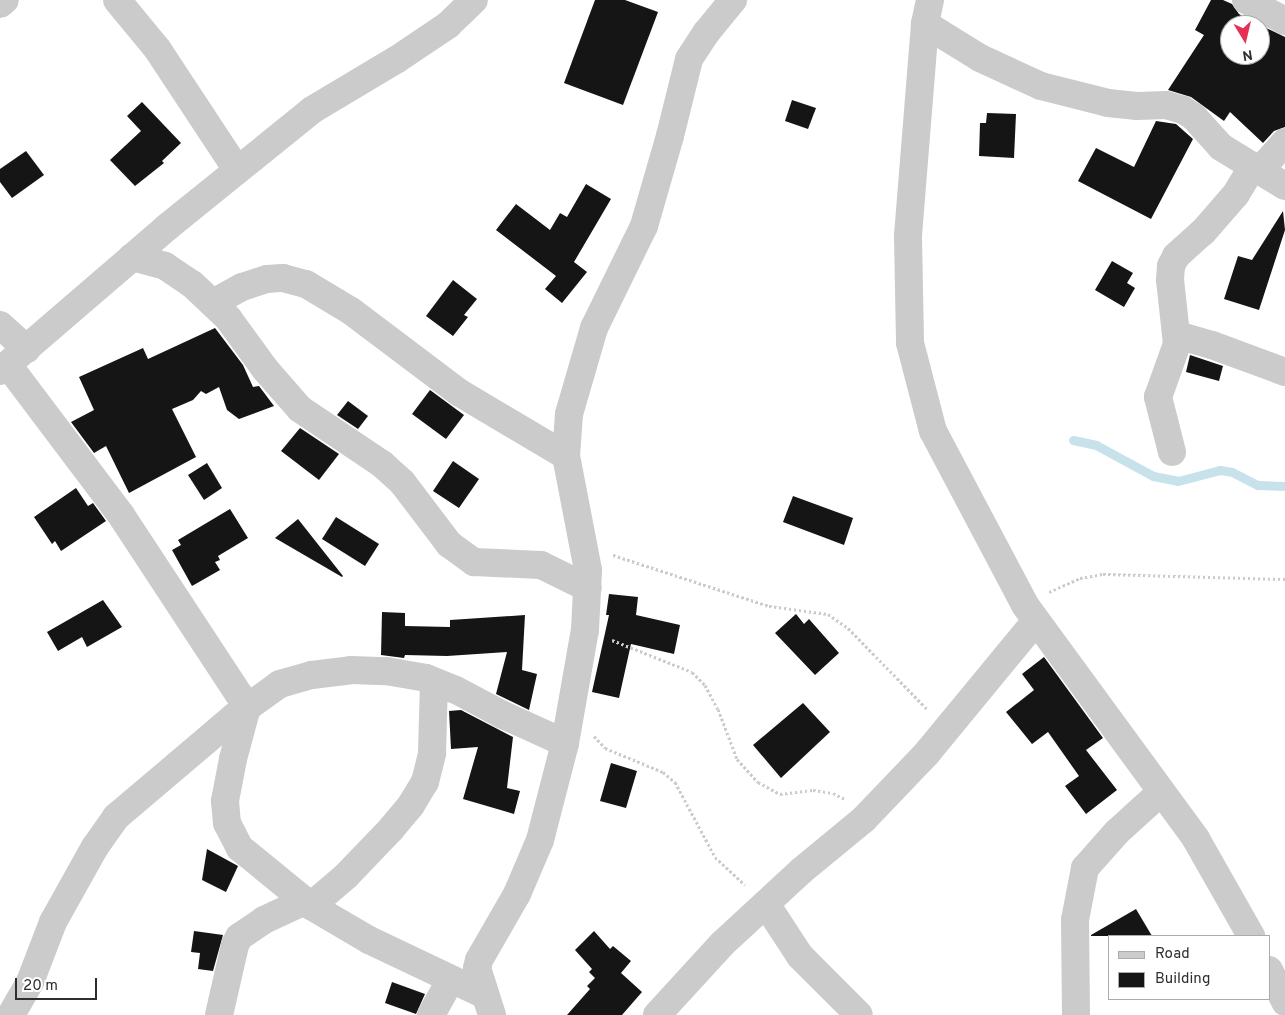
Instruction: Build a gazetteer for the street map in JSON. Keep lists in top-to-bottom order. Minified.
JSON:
{"legend":["Road","Building"],"scale_bar":"20 m","north":"bottom"}
